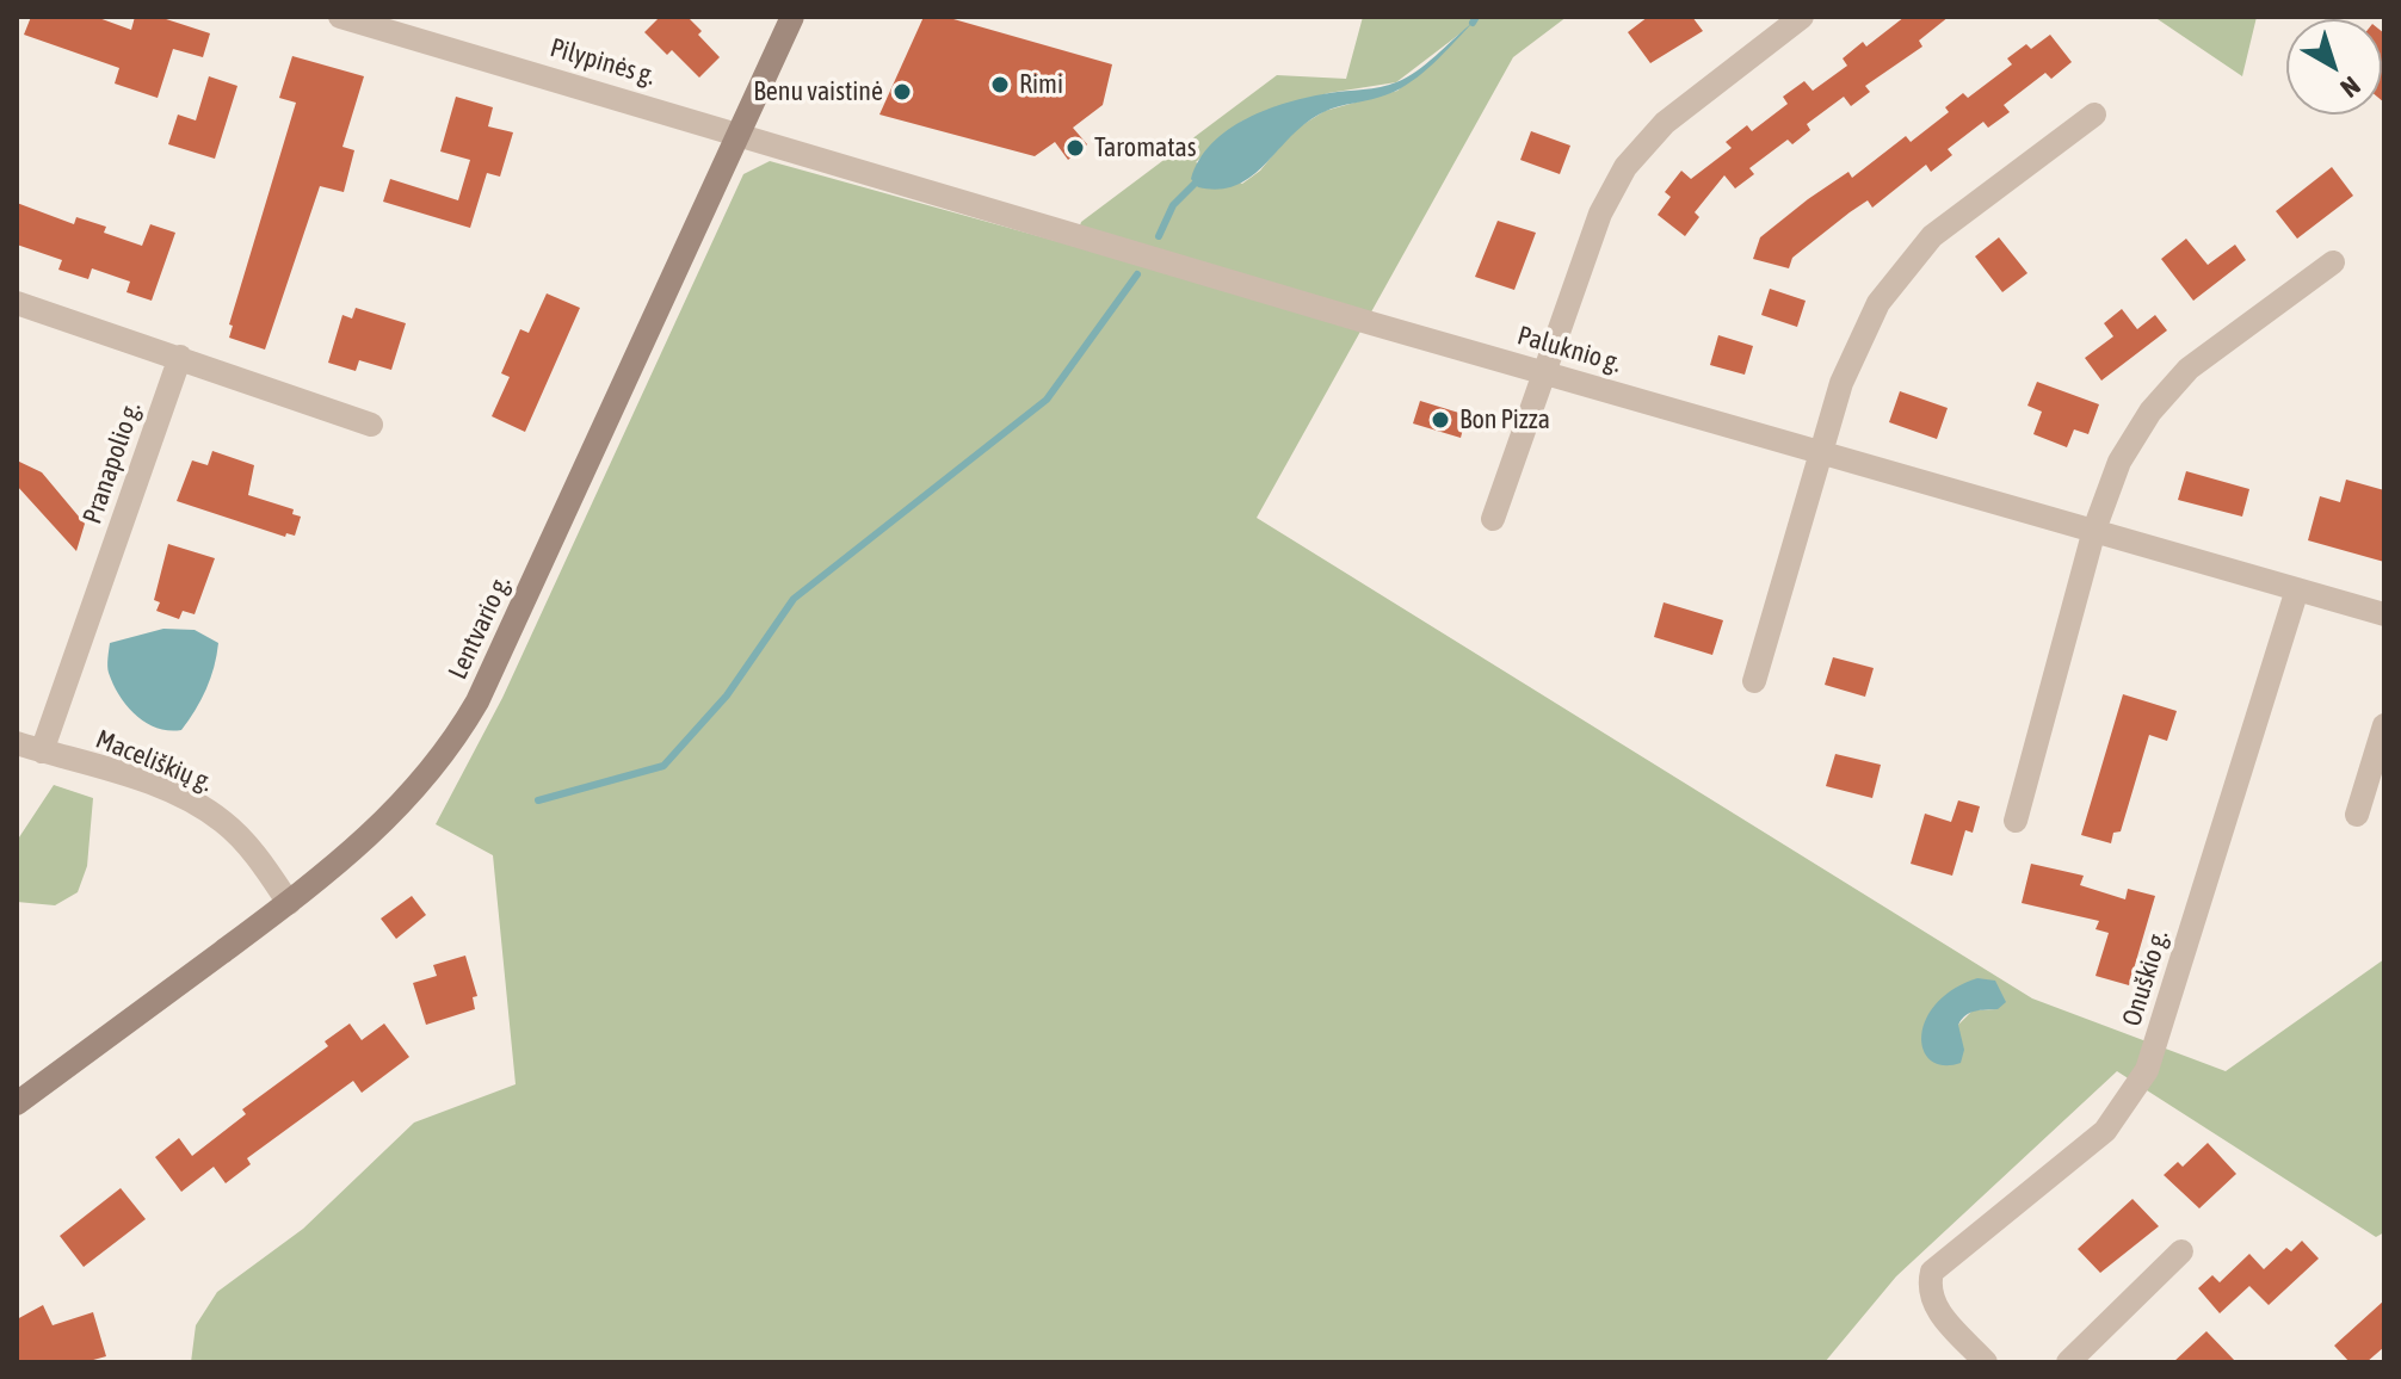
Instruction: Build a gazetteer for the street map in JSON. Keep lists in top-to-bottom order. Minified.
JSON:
{"streets":{"main road":["Lentvario g."],"street":["Pilypinės g.","Paluknio g.","Pranapolio g.","Maceliškių g.","Onuškio g."]},"crossings":[["Pilypinės g.","Paluknio g."],["Pilypinės g.","Lentvario g."],["Paluknio g.","Lentvario g."],["Paluknio g.","Onuškio g."],["Pranapolio g.","Maceliškių g."],["Lentvario g.","Maceliškių g."]],"places":["Rimi","Benu vaistinė","Taromatas","Bon Pizza"],"north":"bottom right"}
